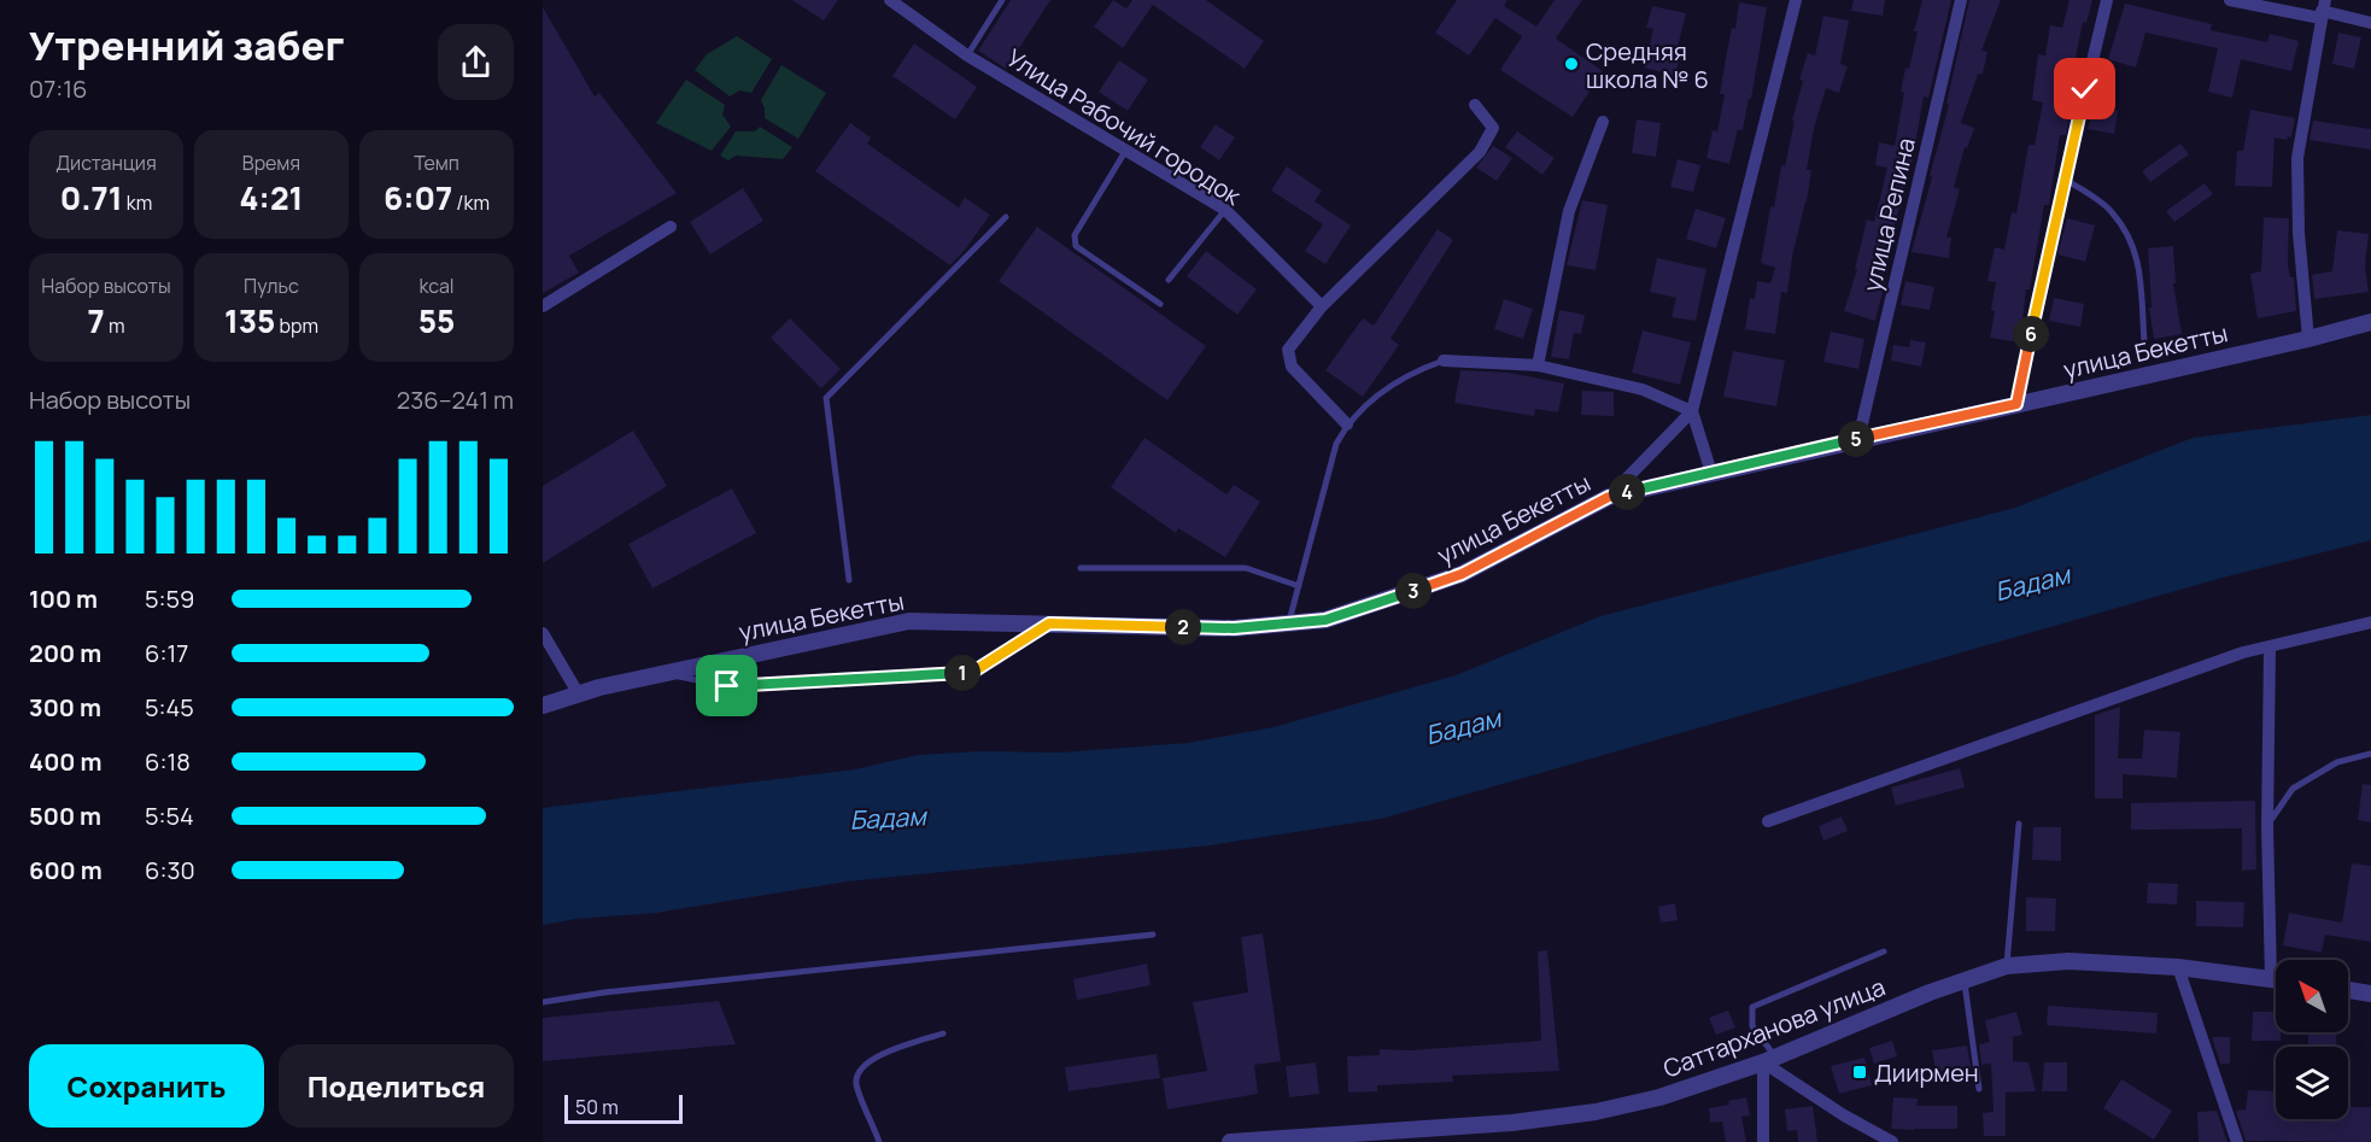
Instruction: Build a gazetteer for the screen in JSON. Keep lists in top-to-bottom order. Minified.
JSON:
{"streets":{"street":["Улица Рабочий городок","улица Репина","улица Бекетты","Саттарханова улица"]},"crossings":[["улица Репина","улица Бекетты"]],"water":["Бадам"],"places":{"other":["Средняя школа № 6"],"transit":["Диирмен"]},"scale_bar":"50 m","north":"top left","page":{"heading":["Утренний забег","07:16"],"stats":[["Дистанция","0.71 km"],["Время","4:21"],["Темп","6:07 /km"],["Набор высоты","7 m"],["Пульс","135 bpm"],["kcal","55"]],"pins":["6","5","4","3","2","1"],"chart":["Набор высоты","236–241 m"],"list":[{"name":"100 m","note":"5:59"},{"name":"200 m","note":"6:17"},{"name":"300 m","note":"5:45"},{"name":"400 m","note":"6:18"},{"name":"500 m","note":"5:54"},{"name":"600 m","note":"6:30"}],"buttons":["Сохранить","Поделиться"],"scale":"50 m"}}
